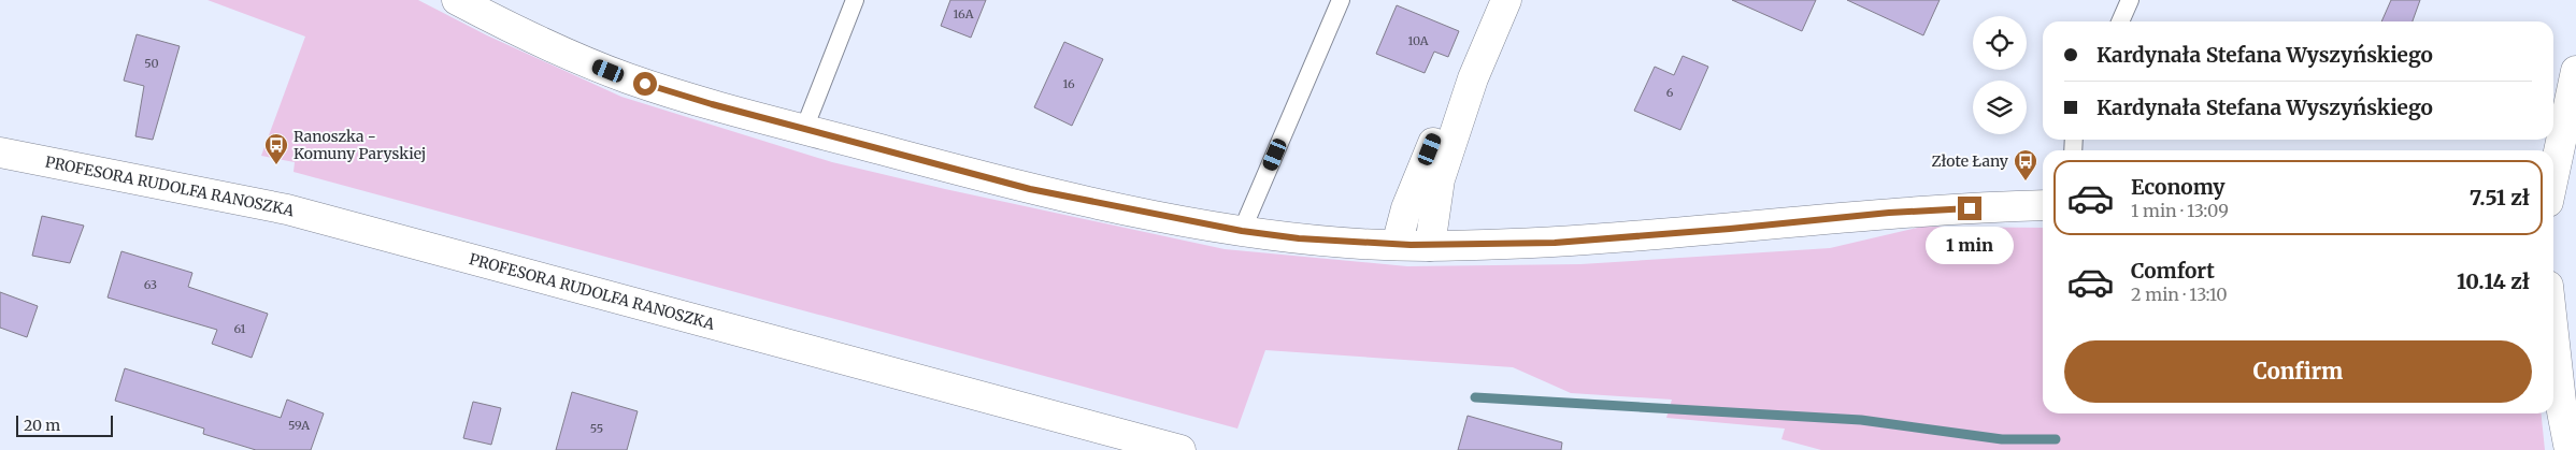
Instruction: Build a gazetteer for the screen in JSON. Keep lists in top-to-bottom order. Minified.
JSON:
{"streets":{"street":["PROFESORA RUDOLFA RANOSZKA"]},"places":{"bus stop":["Ranoszka - Komuny Paryskiej","Złote Łany"]},"house_numbers":["16A","10A","50","16","6","63","61","59A","55"],"scale_bar":"20 m","page":{"banner":["Kardynała Stefana Wyszyńskiego","Kardynała Stefana Wyszyńskiego"],"list":[{"name":"Economy","note":"1 min · 13:09","value":"7.51 zł"},{"name":"Comfort","note":"2 min · 13:10","value":"10.14 zł"}],"bubble":"1 min","buttons":"Confirm","scale":"20 m"}}
